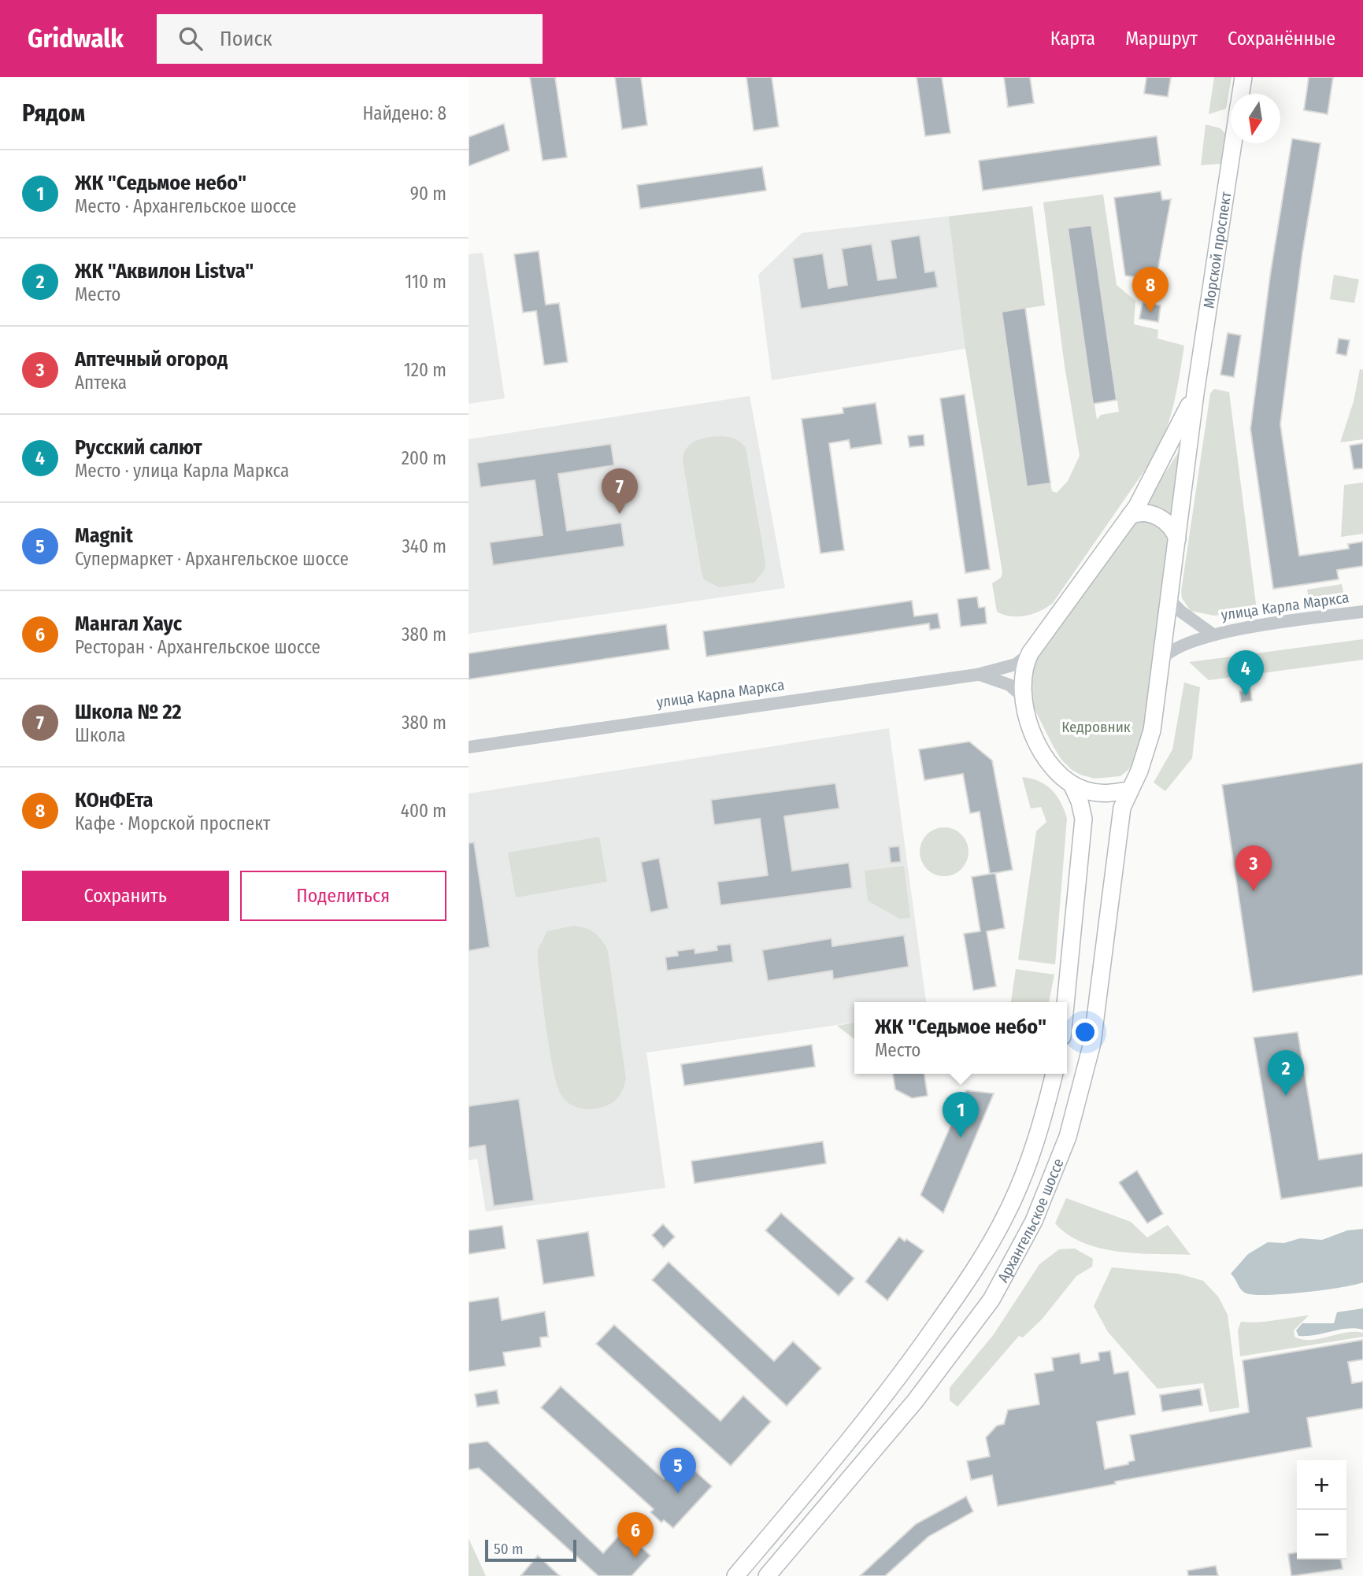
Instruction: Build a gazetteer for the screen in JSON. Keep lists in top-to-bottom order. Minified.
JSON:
{"streets":{"main road":["Морской проспект","Архангельское шоссе"],"street":["улица Карла Маркса"]},"crossings":[["Морской проспект","Архангельское шоссе"],["улица Карла Маркса","Архангельское шоссе"]],"parks":["Кедровник"],"scale_bar":"50 m","north":"bottom","page":{"header":"Gridwalk","search":"Поиск","nav":["Карта","Маршрут","Сохранённые"],"heading":["Рядом","Найдено: 8"],"list":[{"mark":"1","name":"ЖК \"Седьмое небо\"","note":"Место · Архангельское шоссе","value":"90 m"},{"mark":"2","name":"ЖК \"Аквилон Listva\"","note":"Место","value":"110 m"},{"mark":"3","name":"Аптечный огород","note":"Аптека","value":"120 m"},{"mark":"4","name":"Русский салют","note":"Место · улица Карла Маркса","value":"200 m"},{"mark":"5","name":"Magnit","note":"Супермаркет · Архангельское шоссе","value":"340 m"},{"mark":"6","name":"Мангал Хаус","note":"Ресторан · Архангельское шоссе","value":"380 m"},{"mark":"7","name":"Школа № 22","note":"Школа","value":"380 m"},{"mark":"8","name":"КОнФЕта","note":"Кафе · Морской проспект","value":"400 m"}],"pins":["8","7","4","3","2","1","5","6"],"buttons":["Сохранить","Поделиться"],"popup":["ЖК \"Седьмое небо\"","Место"],"map_buttons":["+","−"],"scale":"50 m"}}
